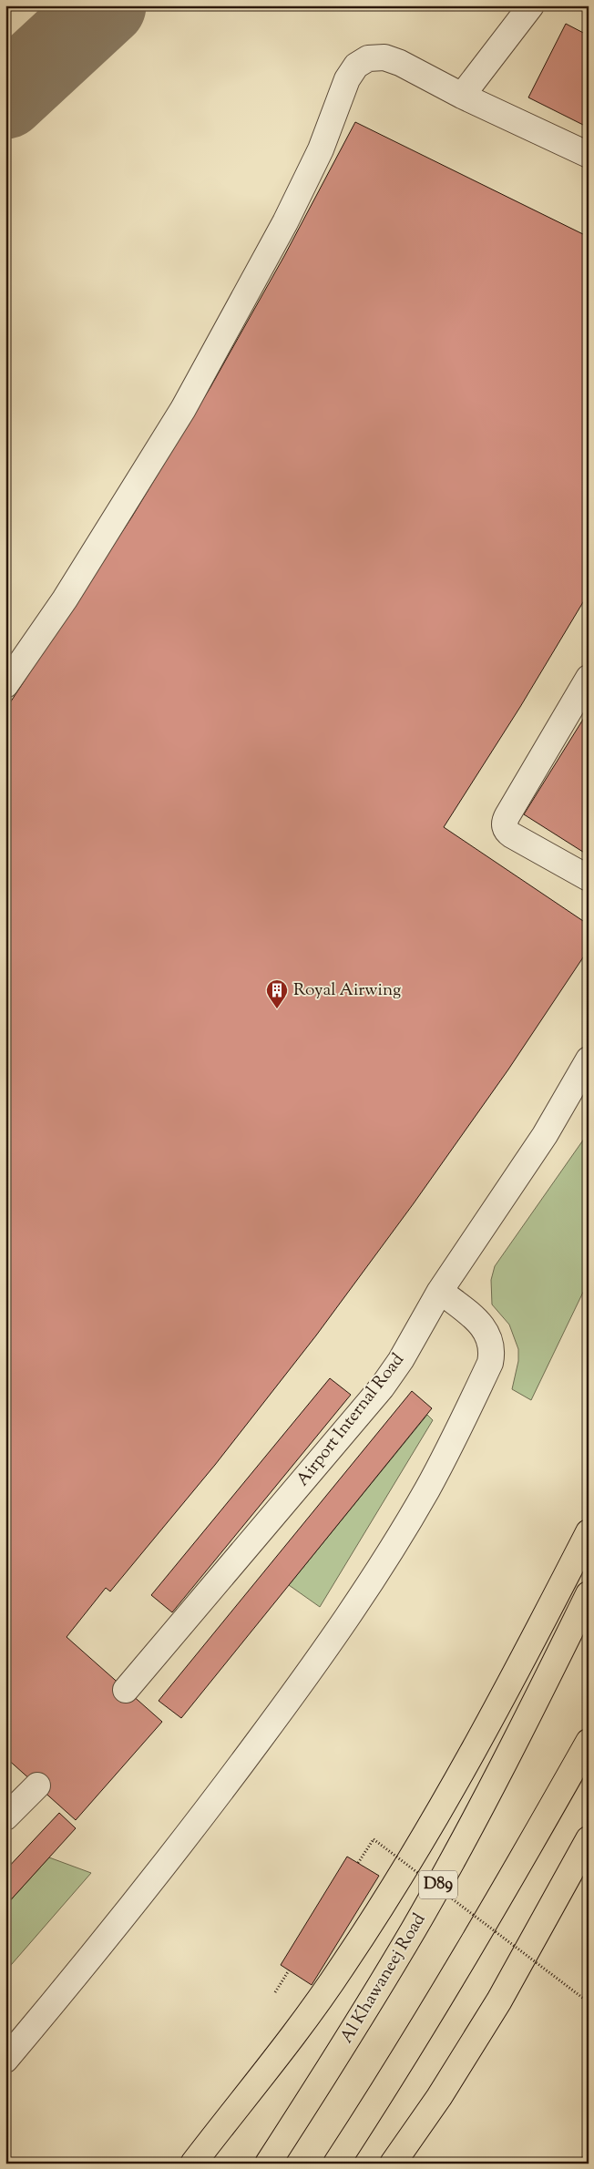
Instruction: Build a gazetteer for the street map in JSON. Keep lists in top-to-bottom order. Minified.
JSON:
{"streets":{"main road":["D89","Al Khawaneej Road"],"lane":["Airport Internal Road"]},"places":{"building":["Royal Airwing"]}}
